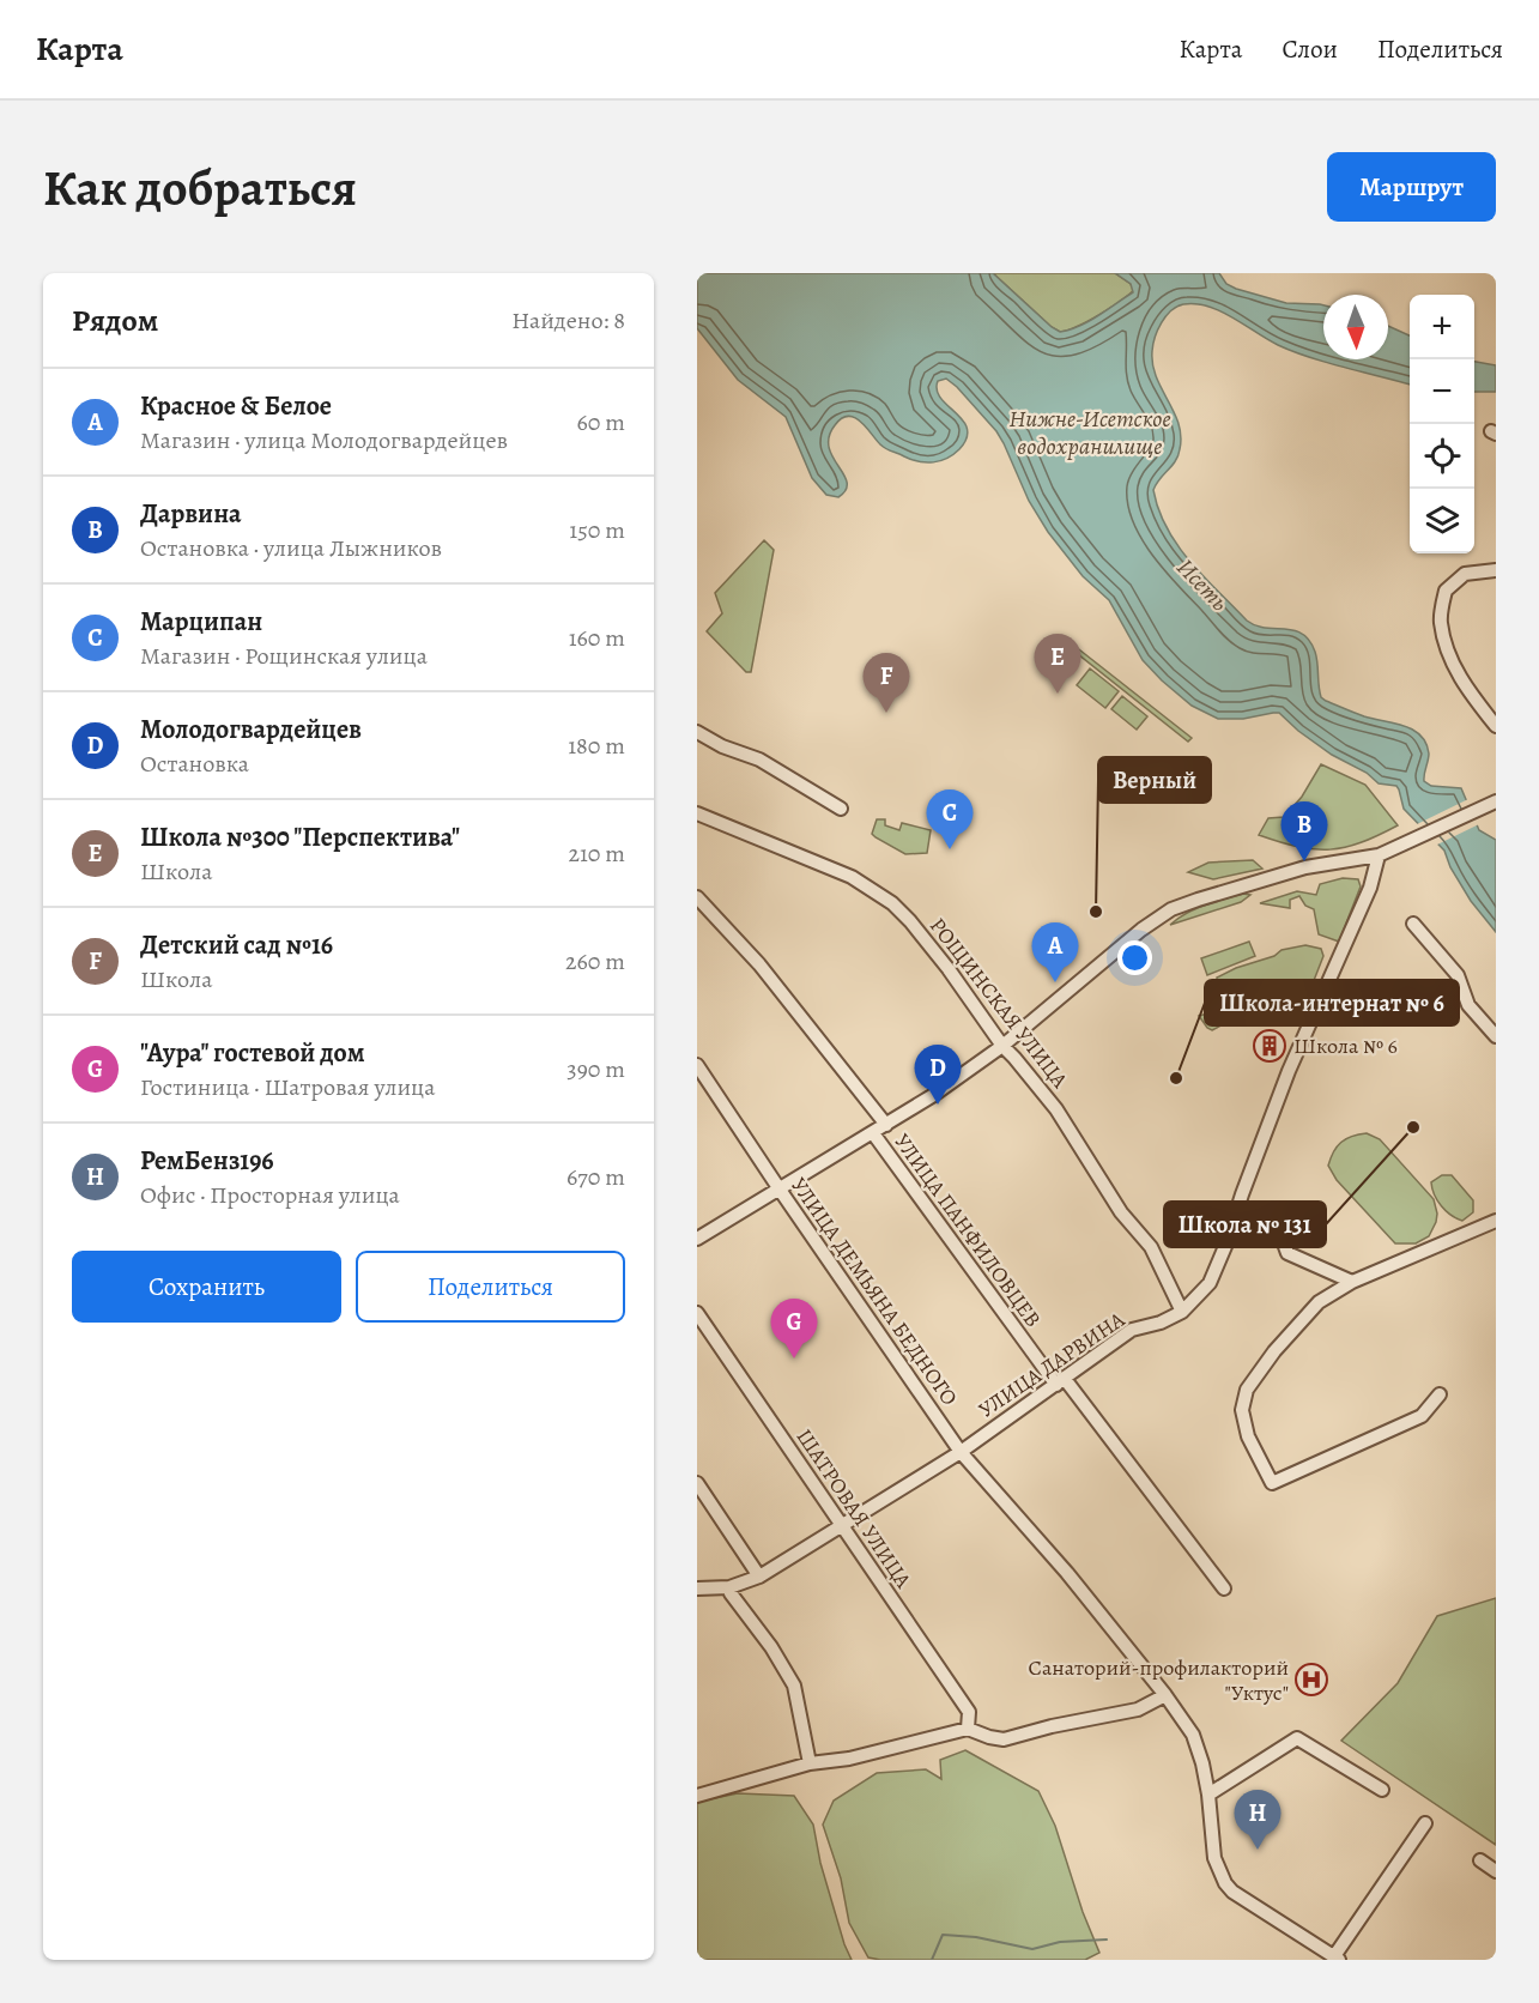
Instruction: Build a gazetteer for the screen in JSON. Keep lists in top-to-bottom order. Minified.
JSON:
{"streets":{"street":["РОЩИНСКАЯ УЛИЦА","УЛИЦА ПАНФИЛОВЦЕВ","УЛИЦА ДЕМЬЯНА БЕДНОГО","УЛИЦА ДАРВИНА","ШАТРОВАЯ УЛИЦА"]},"crossings":[["РОЩИНСКАЯ УЛИЦА","УЛИЦА ДАРВИНА"],["УЛИЦА ПАНФИЛОВЦЕВ","УЛИЦА ДАРВИНА"],["УЛИЦА ДЕМЬЯНА БЕДНОГО","УЛИЦА ДАРВИНА"],["УЛИЦА ДАРВИНА","ШАТРОВАЯ УЛИЦА"]],"water":["Нижне-Исетское водохранилище","Исеть"],"places":{"other":["Верный","Школа-интернат № 6","Школа № 131"],"building":["Школа № 6"],"hospital":["Санаторий-профилакторий \"Уктус\""]},"north":"bottom","page":{"header":"Карта","nav":["Карта","Слои","Поделиться"],"buttons":["Маршрут",["Сохранить","Поделиться"]],"title":"Как добраться","heading":["Рядом","Найдено: 8"],"map_buttons":["+","−"],"list":[{"mark":"A","name":"Красное & Белое","note":"Магазин · улица Молодогвардейцев","value":"60 m"},{"mark":"B","name":"Дарвина","note":"Остановка · улица Лыжников","value":"150 m"},{"mark":"C","name":"Марципан","note":"Магазин · Рощинская улица","value":"160 m"},{"mark":"D","name":"Молодогвардейцев","note":"Остановка","value":"180 m"},{"mark":"E","name":"Школа №300 \"Перспектива\"","note":"Школа","value":"210 m"},{"mark":"F","name":"Детский сад №16","note":"Школа","value":"260 m"},{"mark":"G","name":"\"Аура\" гостевой дом","note":"Гостиница · Шатровая улица","value":"390 m"},{"mark":"H","name":"РемБенз196","note":"Офис · Просторная улица","value":"670 m"}],"pins":["E","F","C","B","A","D","G","H"]}}
